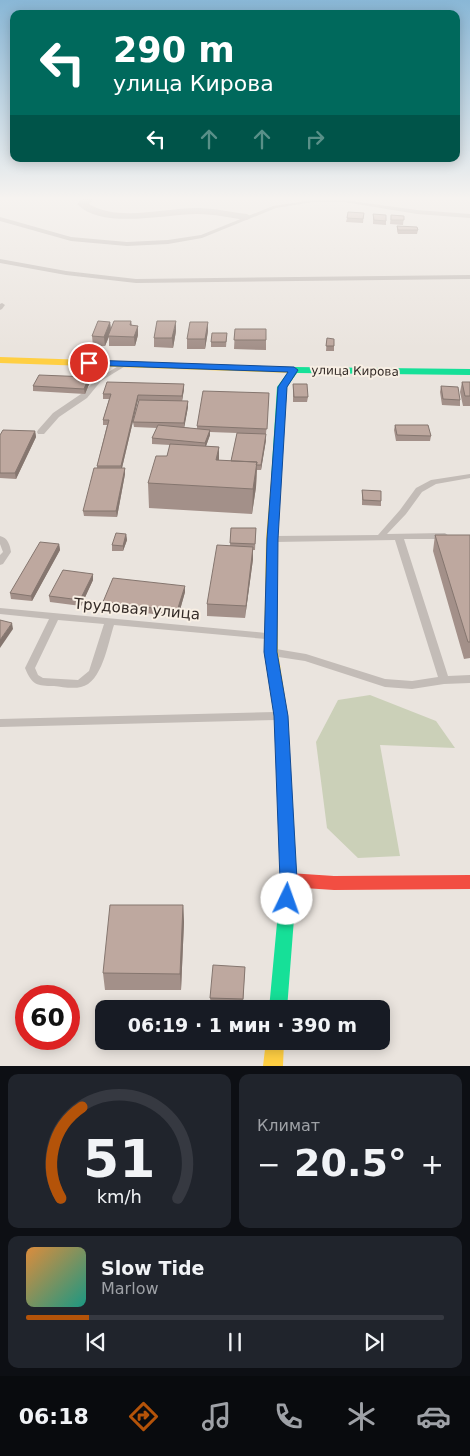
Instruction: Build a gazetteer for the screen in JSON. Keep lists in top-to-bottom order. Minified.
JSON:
{"streets":{"main road":["улица Кирова"],"lane":["Трудовая улица"]},"page":{"turn":["290 m","улица Кирова"],"limit":"60","trip":"06:19 · 1 мин · 390 m","tile":"Климат","heat":["−","20.5°","+"],"song":["Slow Tide","Marlow"],"tabs":"06:18","gauge":["51","km/h"]}}
